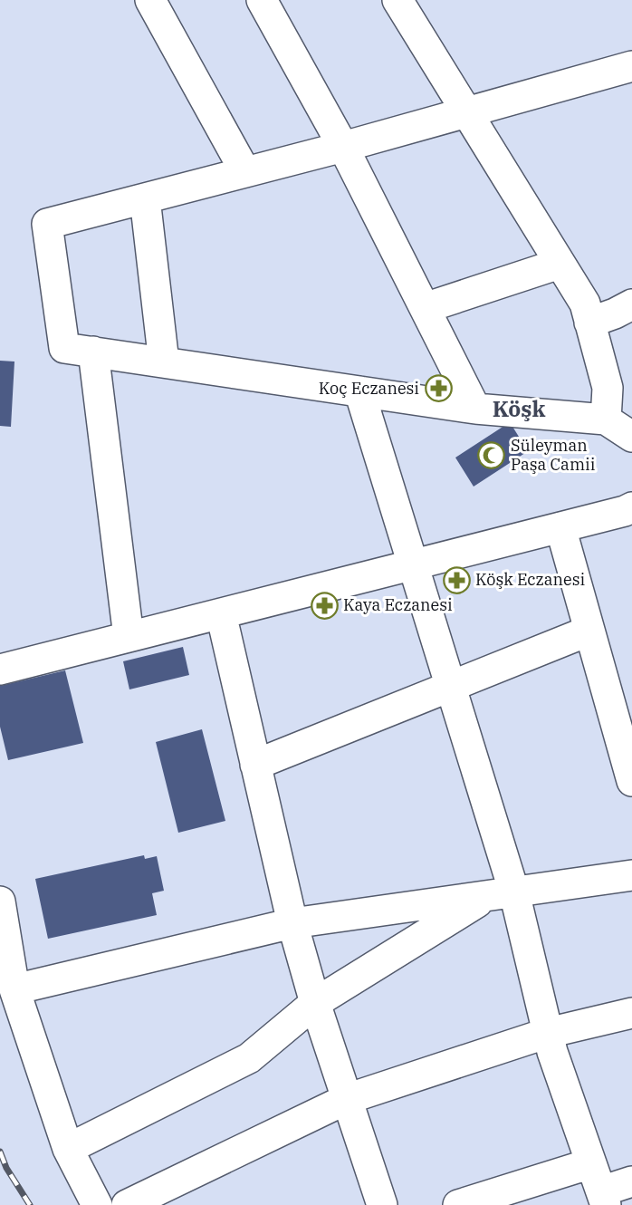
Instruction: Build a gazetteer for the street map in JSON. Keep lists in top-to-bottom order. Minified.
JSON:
{"districts":["Köşk"],"places":{"pharmacy":["Koç Eczanesi","Köşk Eczanesi","Kaya Eczanesi"],"mosque":["Süleyman Paşa Camii"]}}
